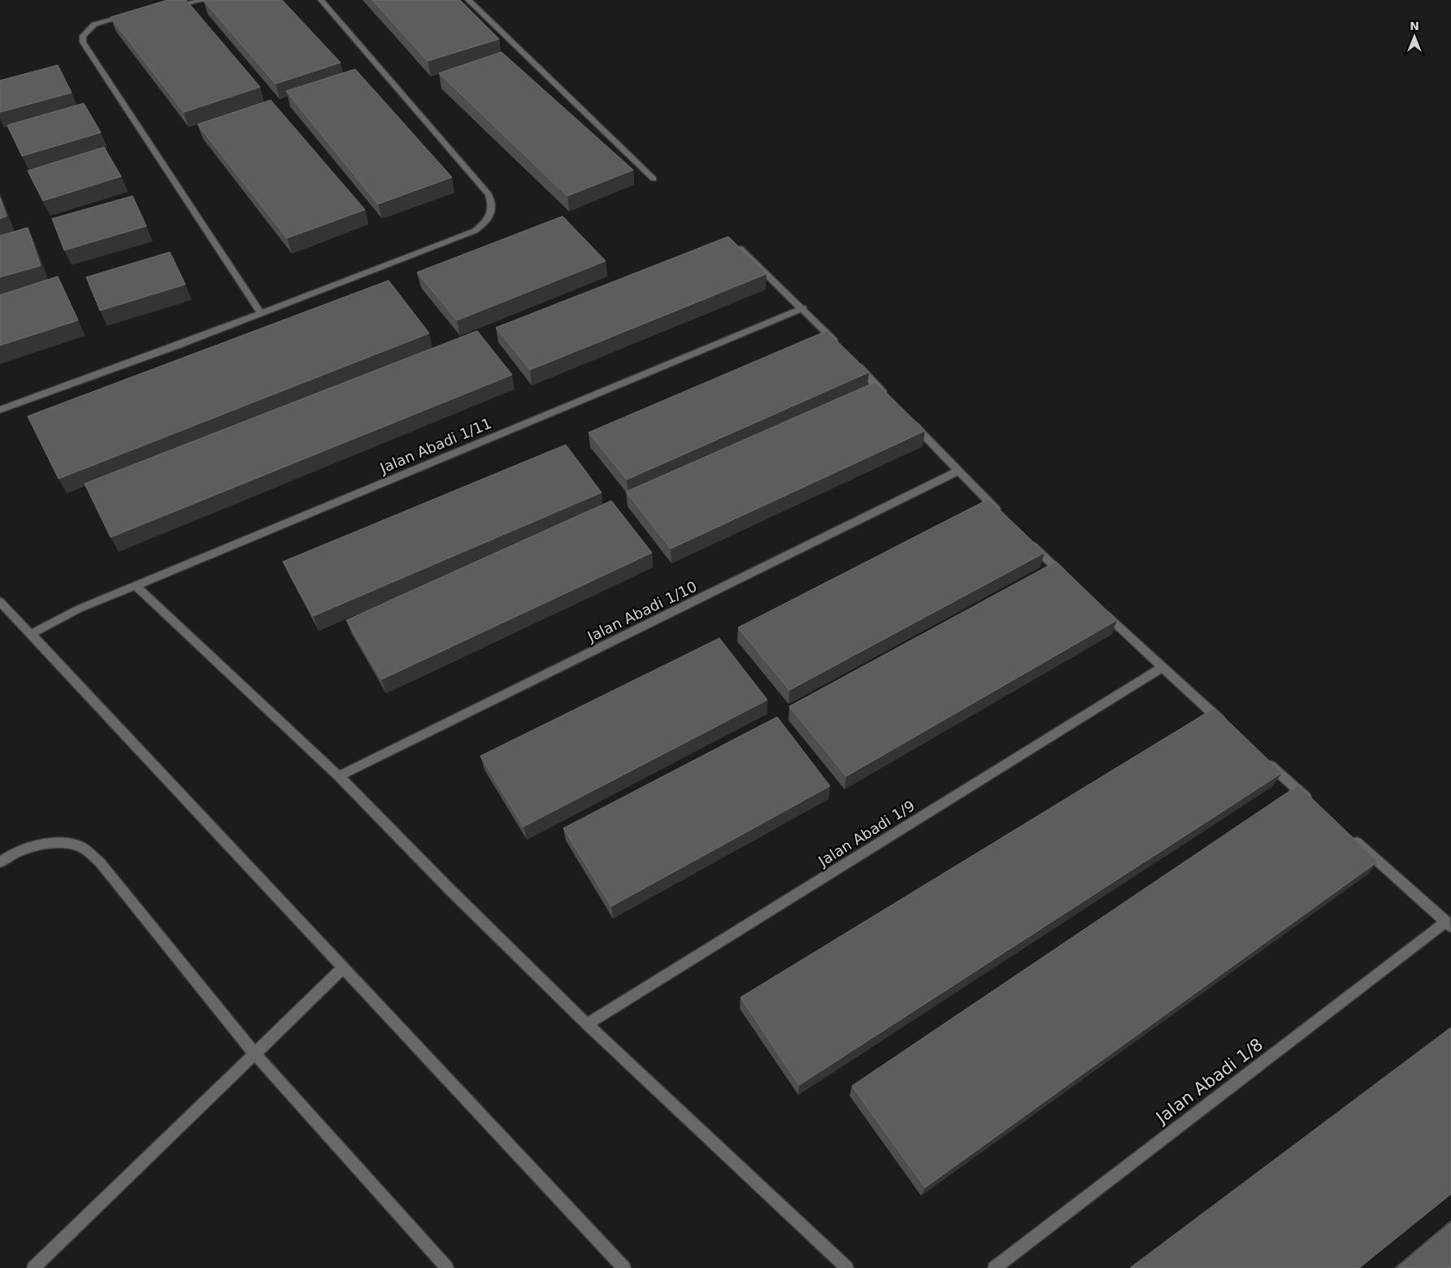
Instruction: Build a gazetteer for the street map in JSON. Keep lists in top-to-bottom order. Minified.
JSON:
{"streets":{"street":["Jalan Abadi 1/11","Jalan Abadi 1/10","Jalan Abadi 1/9","Jalan Abadi 1/8"]},"north":"top"}
